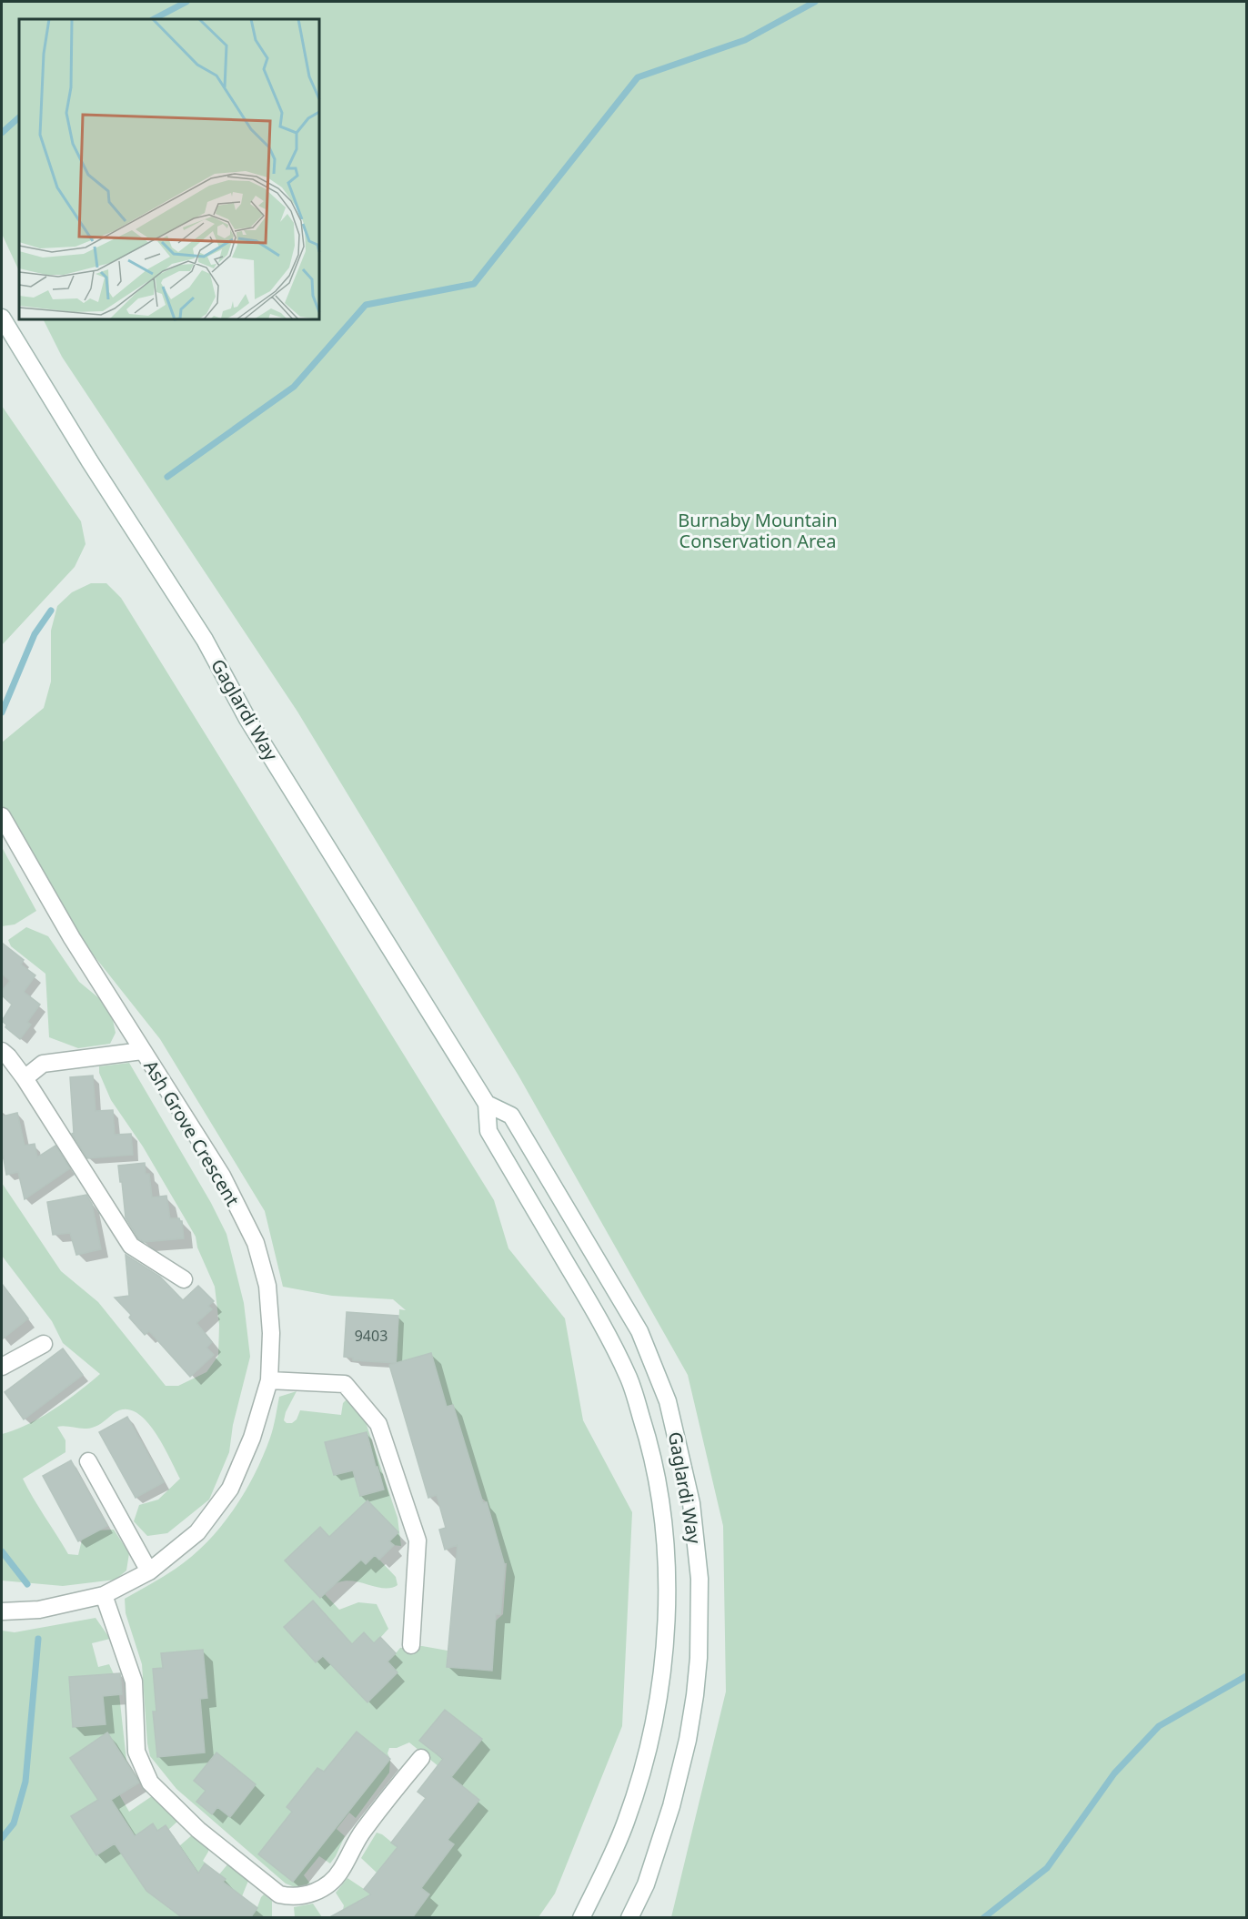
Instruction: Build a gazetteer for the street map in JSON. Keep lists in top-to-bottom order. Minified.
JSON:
{"streets":{"main road":["Gaglardi Way","Ash Grove Crescent"]},"parks":["Burnaby Mountain Conservation Area"],"house_numbers":["9403"]}
